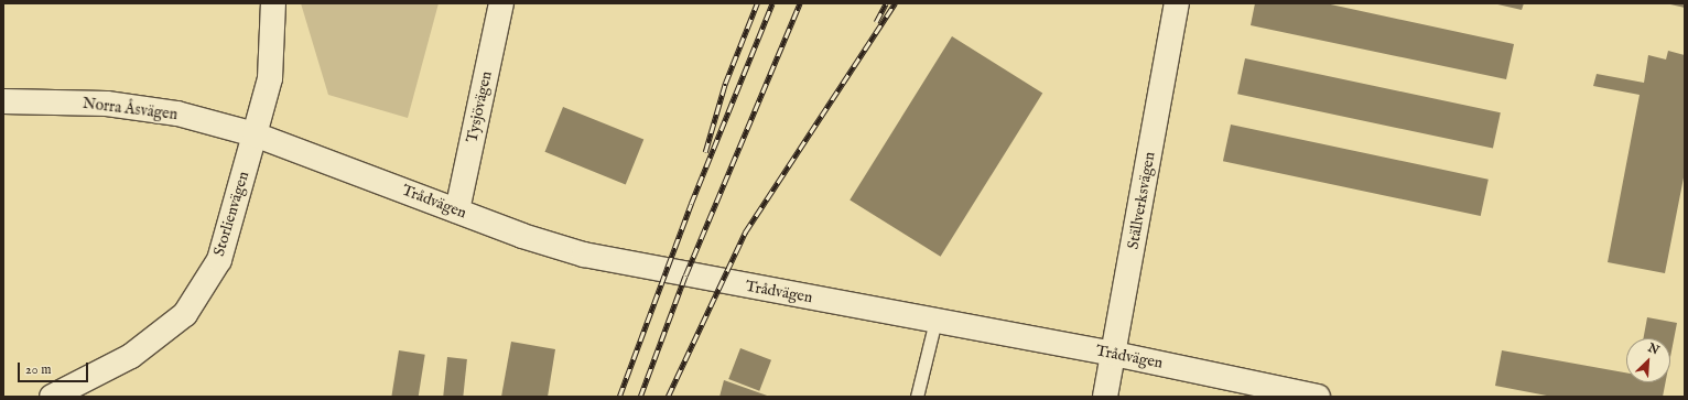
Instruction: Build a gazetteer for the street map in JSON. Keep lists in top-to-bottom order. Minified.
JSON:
{"streets":{"street":["Tysjövägen","Norra Åsvägen","Ställverksvägen","Trådvägen","Storlienvägen"]},"crossings":[["Tysjövägen","Trådvägen"],["Norra Åsvägen","Trådvägen"],["Norra Åsvägen","Storlienvägen"],["Ställverksvägen","Trådvägen"],["Trådvägen","Storlienvägen"]],"scale_bar":"20 m","north":"top right"}
